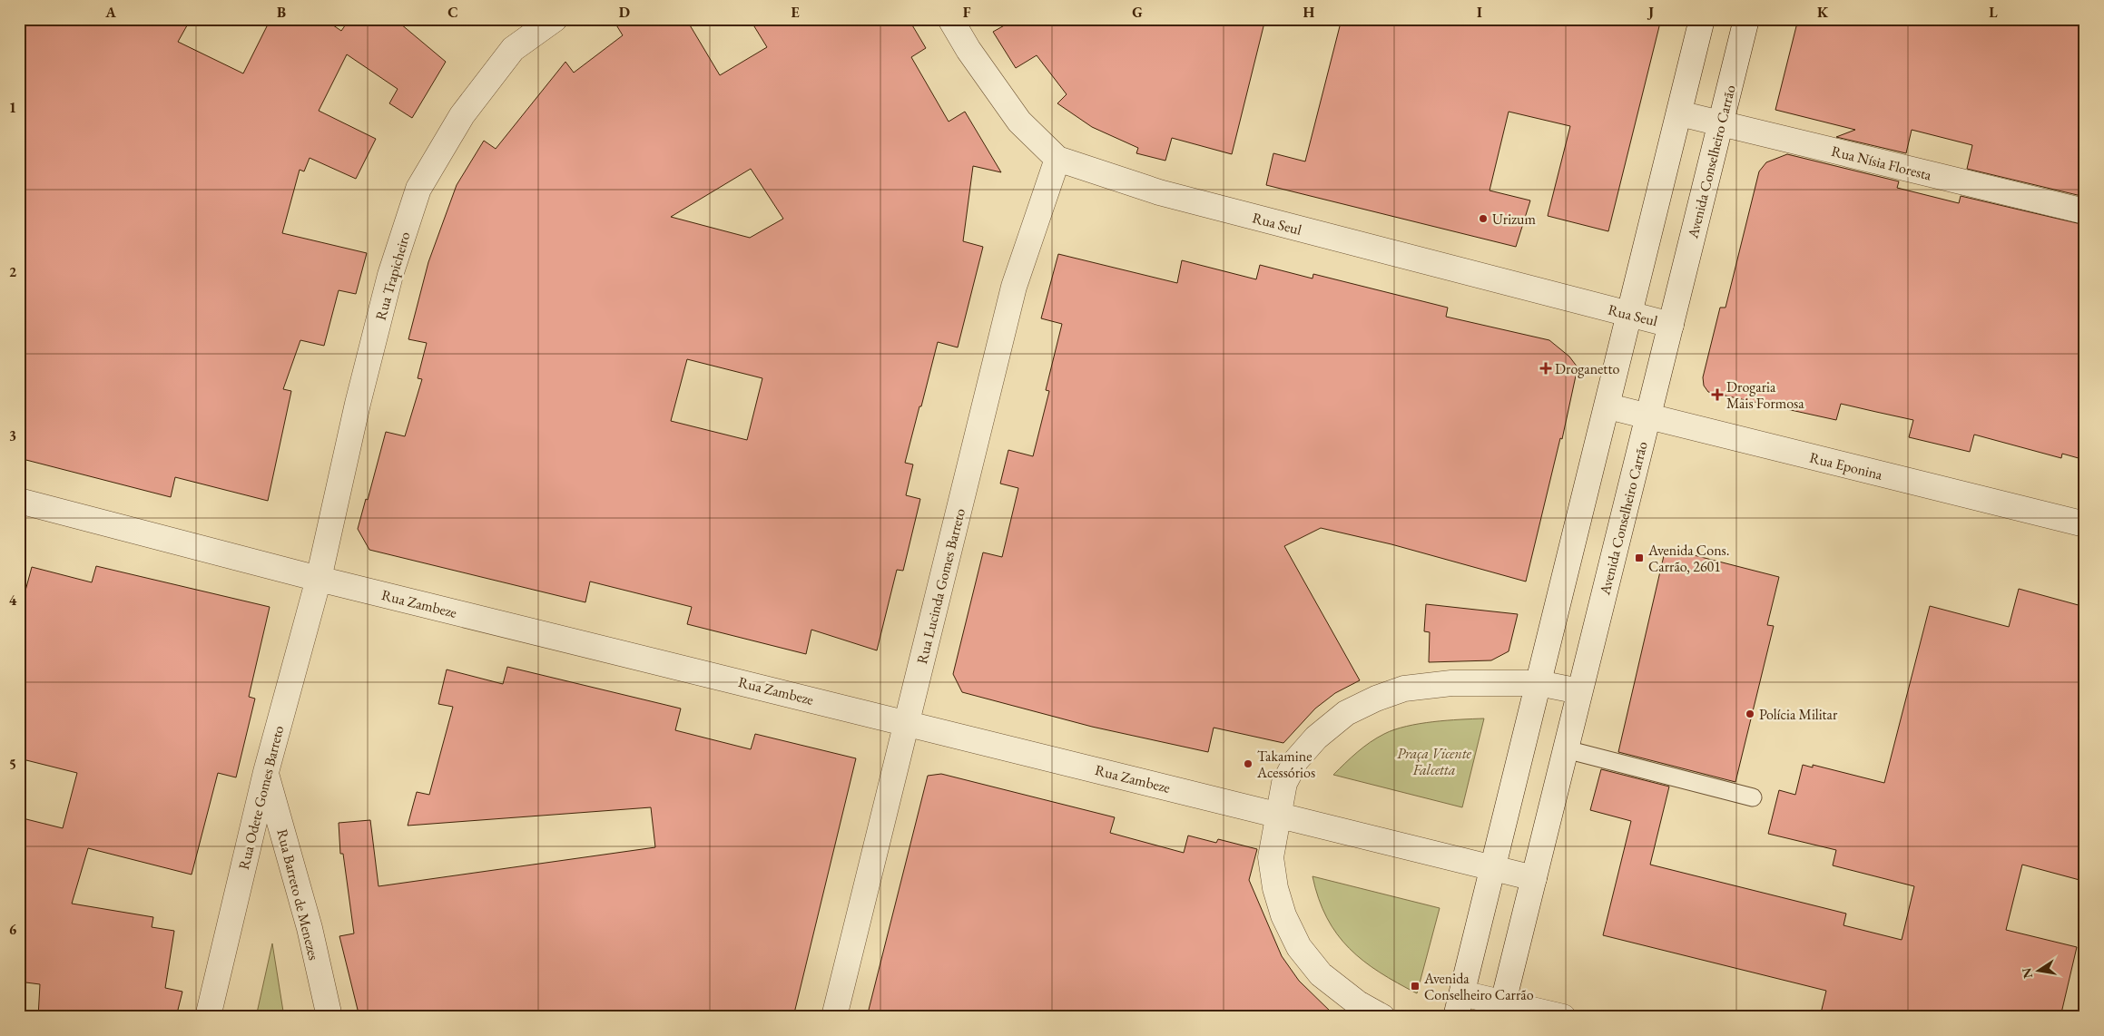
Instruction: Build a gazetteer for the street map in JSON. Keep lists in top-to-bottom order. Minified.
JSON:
{"streets":{"street":["Avenida Conselheiro Carrão","Rua Nísia Floresta","Rua Seul","Rua Trapicheiro","Rua Eponina","Rua Lucinda Gomes Barreto","Rua Zambeze","Rua Odete Gomes Barreto","Rua Barreto de Menezes"]},"crossings":[["Avenida Conselheiro Carrão","Rua Nísia Floresta"],["Avenida Conselheiro Carrão","Rua Seul"],["Avenida Conselheiro Carrão","Rua Eponina"],["Avenida Conselheiro Carrão","Rua Zambeze"],["Rua Seul","Rua Lucinda Gomes Barreto"],["Rua Trapicheiro","Rua Zambeze"],["Rua Trapicheiro","Rua Odete Gomes Barreto"],["Rua Lucinda Gomes Barreto","Rua Zambeze"],["Rua Zambeze","Rua Odete Gomes Barreto"],["Rua Odete Gomes Barreto","Rua Barreto de Menezes"]],"parks":["Praça Vicente Falcetta"],"places":{"other":["Urizum","Polícia Militar","Takamine Acessórios"],"health":["Droganetto","Drogaria Mais Formosa"],"transit":["Avenida Cons. Carrão, 2601","Avenida Conselheiro Carrão"]},"north":"left","grid":{"columns":["A","B","C","D","E","F","G","H","I","J","K","L"],"rows":["1","2","3","4","5","6"]}}
